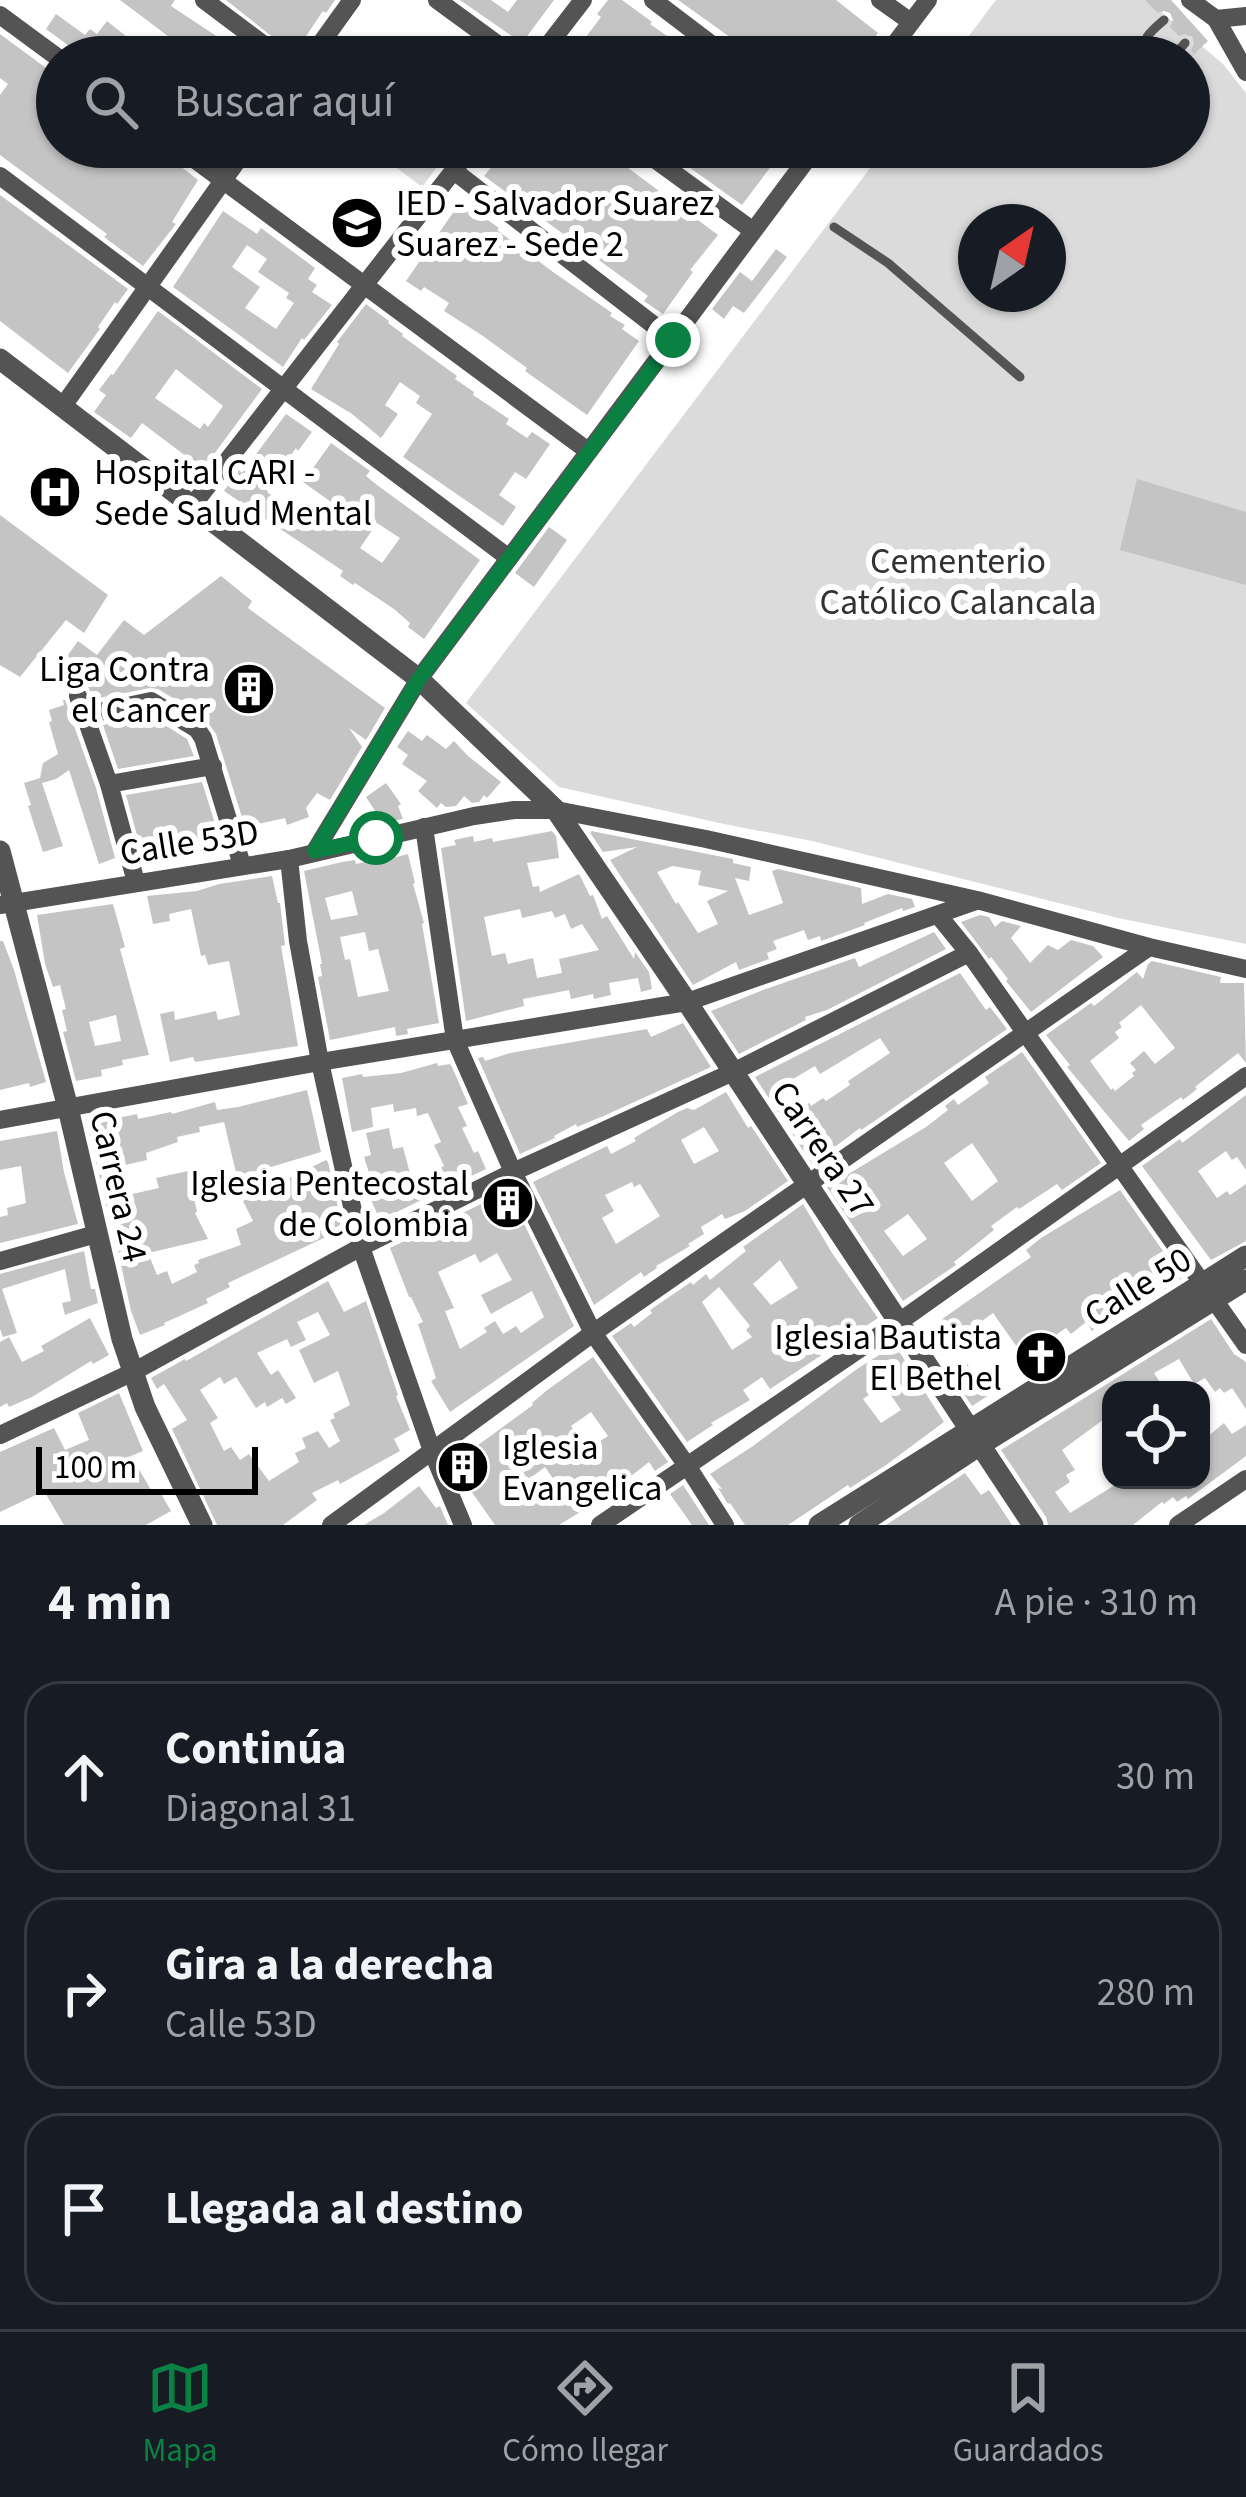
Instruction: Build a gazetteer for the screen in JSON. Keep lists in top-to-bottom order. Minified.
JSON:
{"streets":{"street":["Calle 53D","Carrera 27","Carrera 24","Calle 50"]},"crossings":[["Calle 53D","Carrera 27"],["Calle 53D","Carrera 24"],["Carrera 27","Calle 50"]],"parks":["Cementerio Católico Calancala"],"places":{"school or university":["IED - Salvador Suarez Suarez - Sede 2"],"hospital":["Hospital CARI - Sede Salud Mental"],"building":["Liga Contra el Cancer","Iglesia Pentecostal de Colombia","Iglesia Evangelica"],"church":["Iglesia Bautista El Bethel"]},"scale_bar":"100 m","north":"top right","page":{"search":"Buscar aquí","scale":"100 m","heading":["4 min","A pie · 310 m"],"list":[["Continúa","Diagonal 31","30 m"],["Gira a la derecha","Calle 53D","280 m"],"Llegada al destino"],"nav":["Mapa","Cómo llegar","Guardados"]}}
